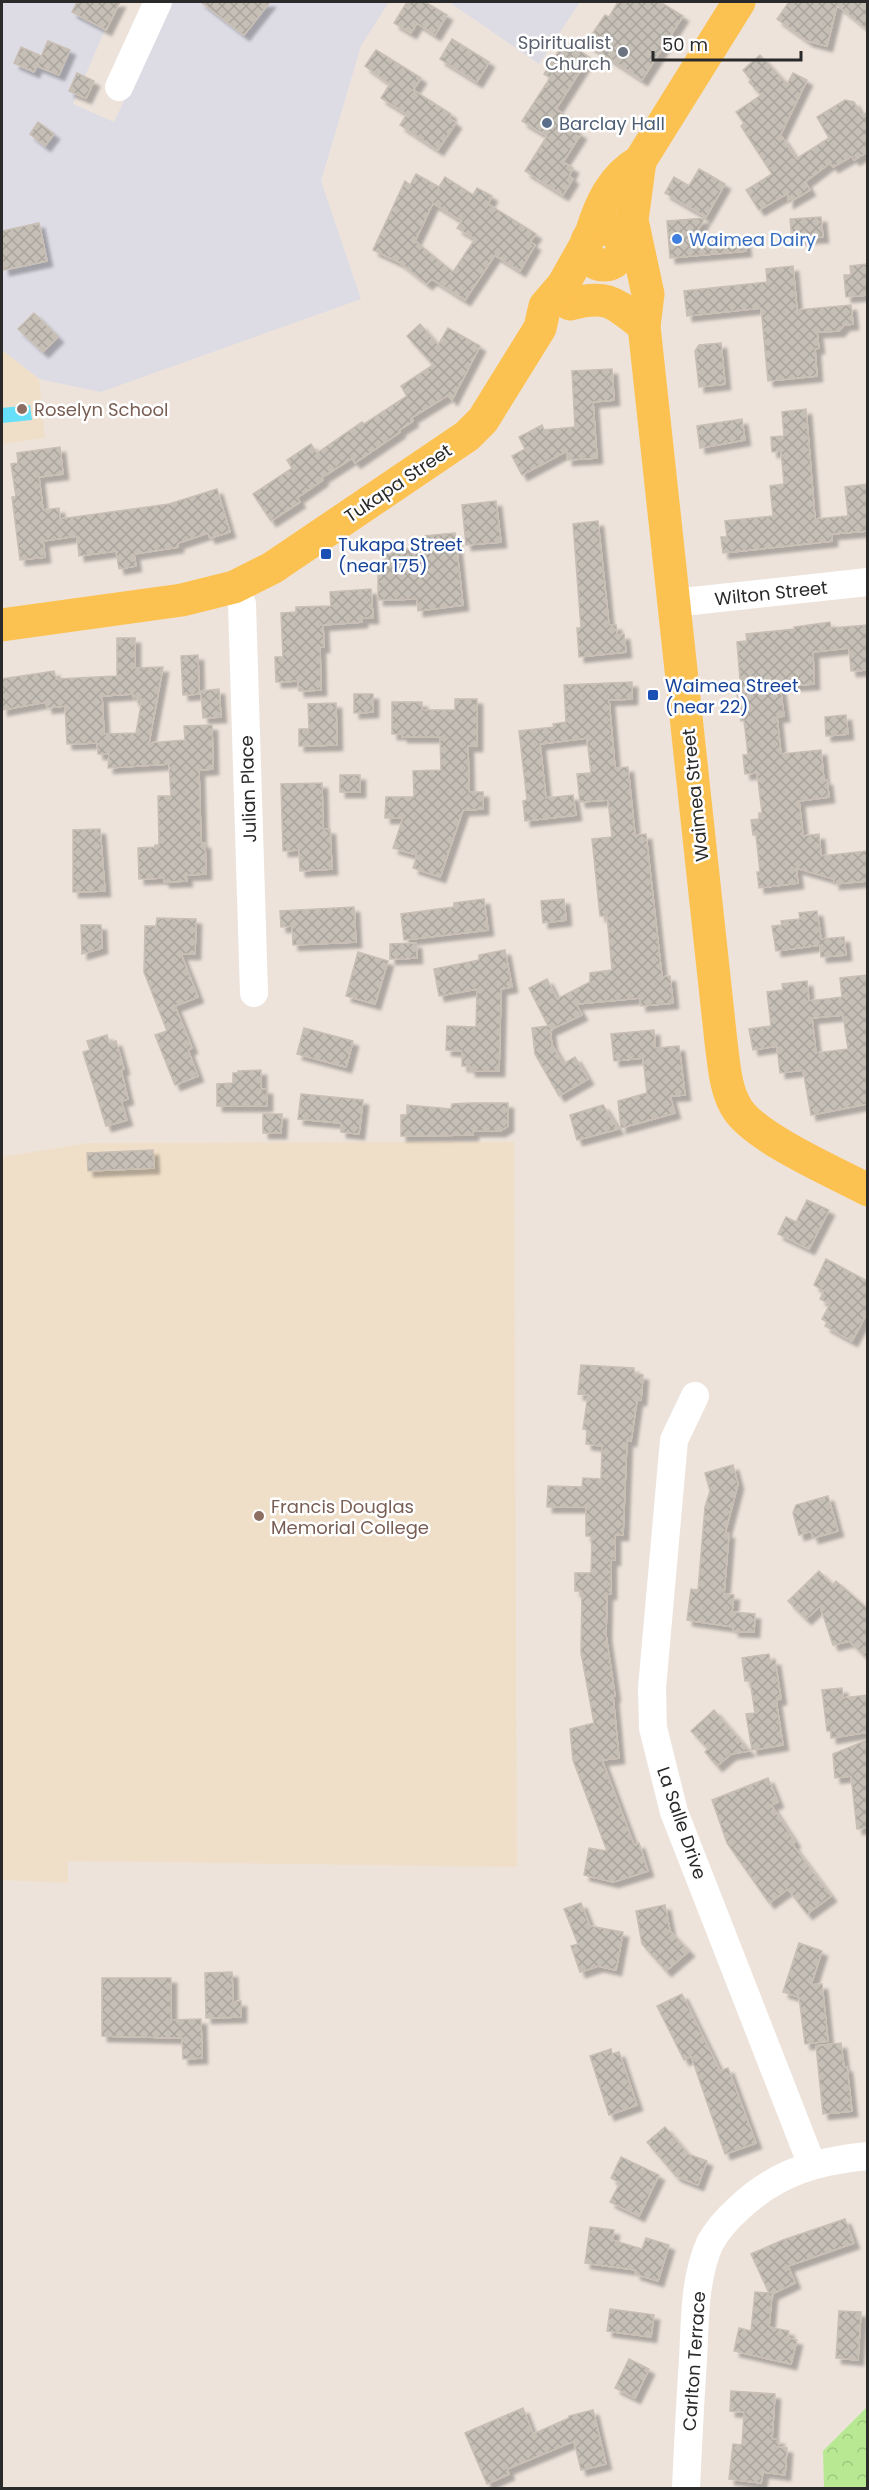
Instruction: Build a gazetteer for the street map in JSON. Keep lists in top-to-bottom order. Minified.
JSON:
{"streets":{"main road":["Tukapa Street","Waimea Street"],"street":["Wilton Street","Julian Place","La Salle Drive","Carlton Terrace"]},"crossings":[["Tukapa Street","Julian Place"],["Tukapa Street","Waimea Street"],["Wilton Street","Waimea Street"],["La Salle Drive","Carlton Terrace"]],"places":{"other":["Spiritualist Church","Barclay Hall","Waimea Dairy","Roselyn School","Francis Douglas Memorial College"],"transit":["Tukapa Street (near 175)","Waimea Street (near 22)"]},"scale_bar":"50 m"}
